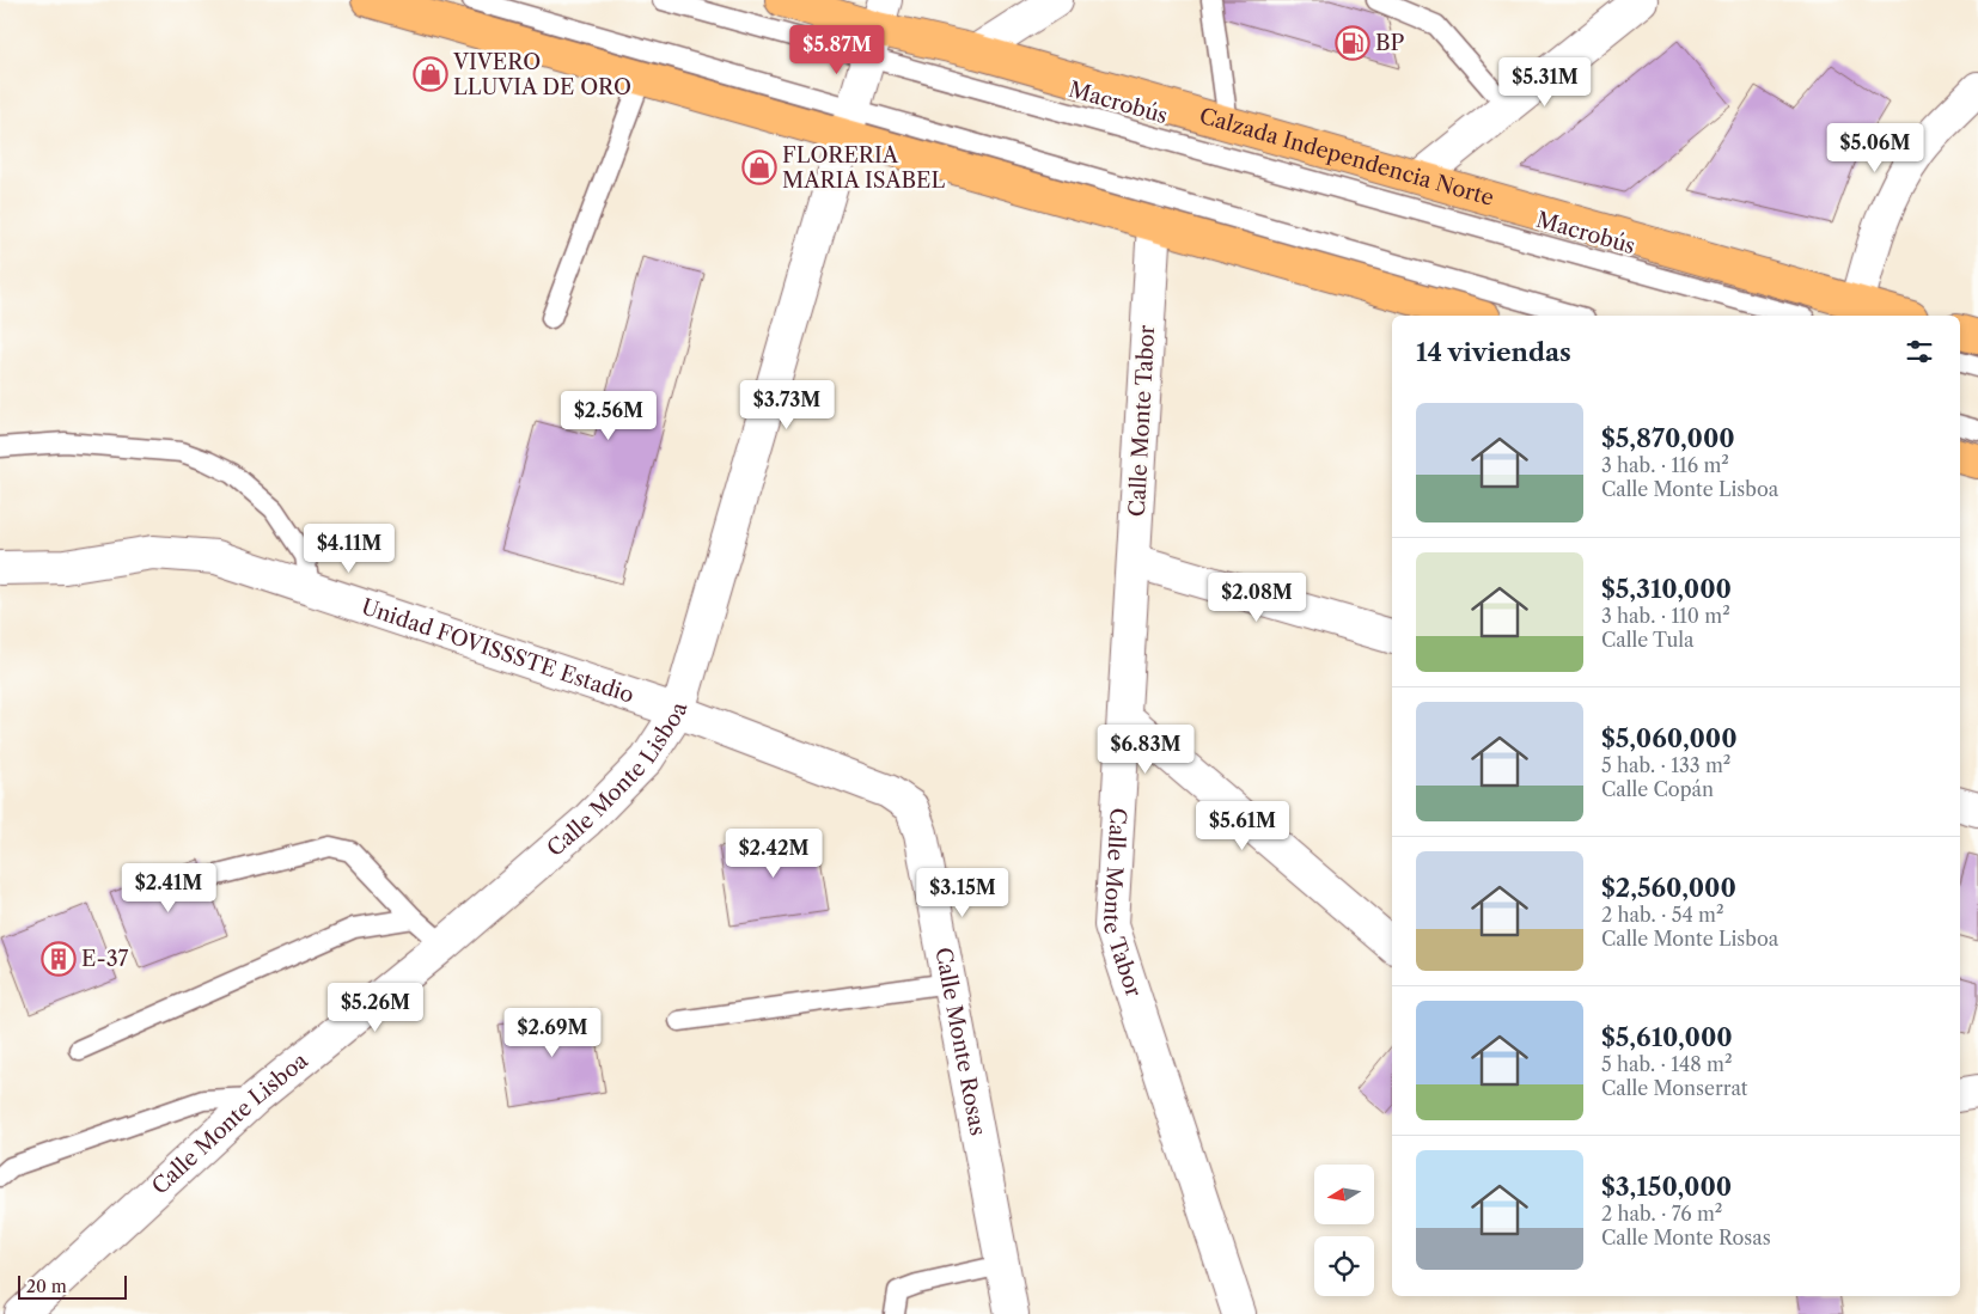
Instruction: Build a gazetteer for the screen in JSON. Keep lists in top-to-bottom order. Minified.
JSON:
{"streets":{"main road":["Calzada Independencia Norte"],"street":["Calle Monte Tabor","Unidad FOVISSSTE Estadio","Calle Monte Lisboa","Calle Monte Rosas"],"lane":["Macrobús"]},"crossings":[["Macrobús","Calzada Independencia Norte"],["Macrobús","Calle Monte Lisboa"],["Calzada Independencia Norte","Calle Monte Lisboa"],["Unidad FOVISSSTE Estadio","Calle Monte Lisboa"],["Unidad FOVISSSTE Estadio","Calle Monte Rosas"],["Calle Monte Lisboa","Calle Monte Rosas"]],"places":{"fuel station":["BP"],"shop":["VIVERO LLUVIA DE ORO","FLORERIA MARIA ISABEL"],"building":["E-37"]},"scale_bar":"20 m","north":"left","page":{"price":["$5.87M","$5.31M","$5.06M","$3.73M","$2.56M","$4.11M","$2.08M","$6.83M","$5.61M","$2.42M","$2.41M","$3.15M","$5.26M","$2.69M"],"heading":"14 viviendas","list":[{"name":"$5,870,000","note":"3 hab. · 116 m² · Calle Monte Lisboa"},{"name":"$5,310,000","note":"3 hab. · 110 m² · Calle Tula"},{"name":"$5,060,000","note":"5 hab. · 133 m² · Calle Copán"},{"name":"$2,560,000","note":"2 hab. · 54 m² · Calle Monte Lisboa"},{"name":"$5,610,000","note":"5 hab. · 148 m² · Calle Monserrat"},{"name":"$3,150,000","note":"2 hab. · 76 m² · Calle Monte Rosas"}],"scale":"20 m"}}
